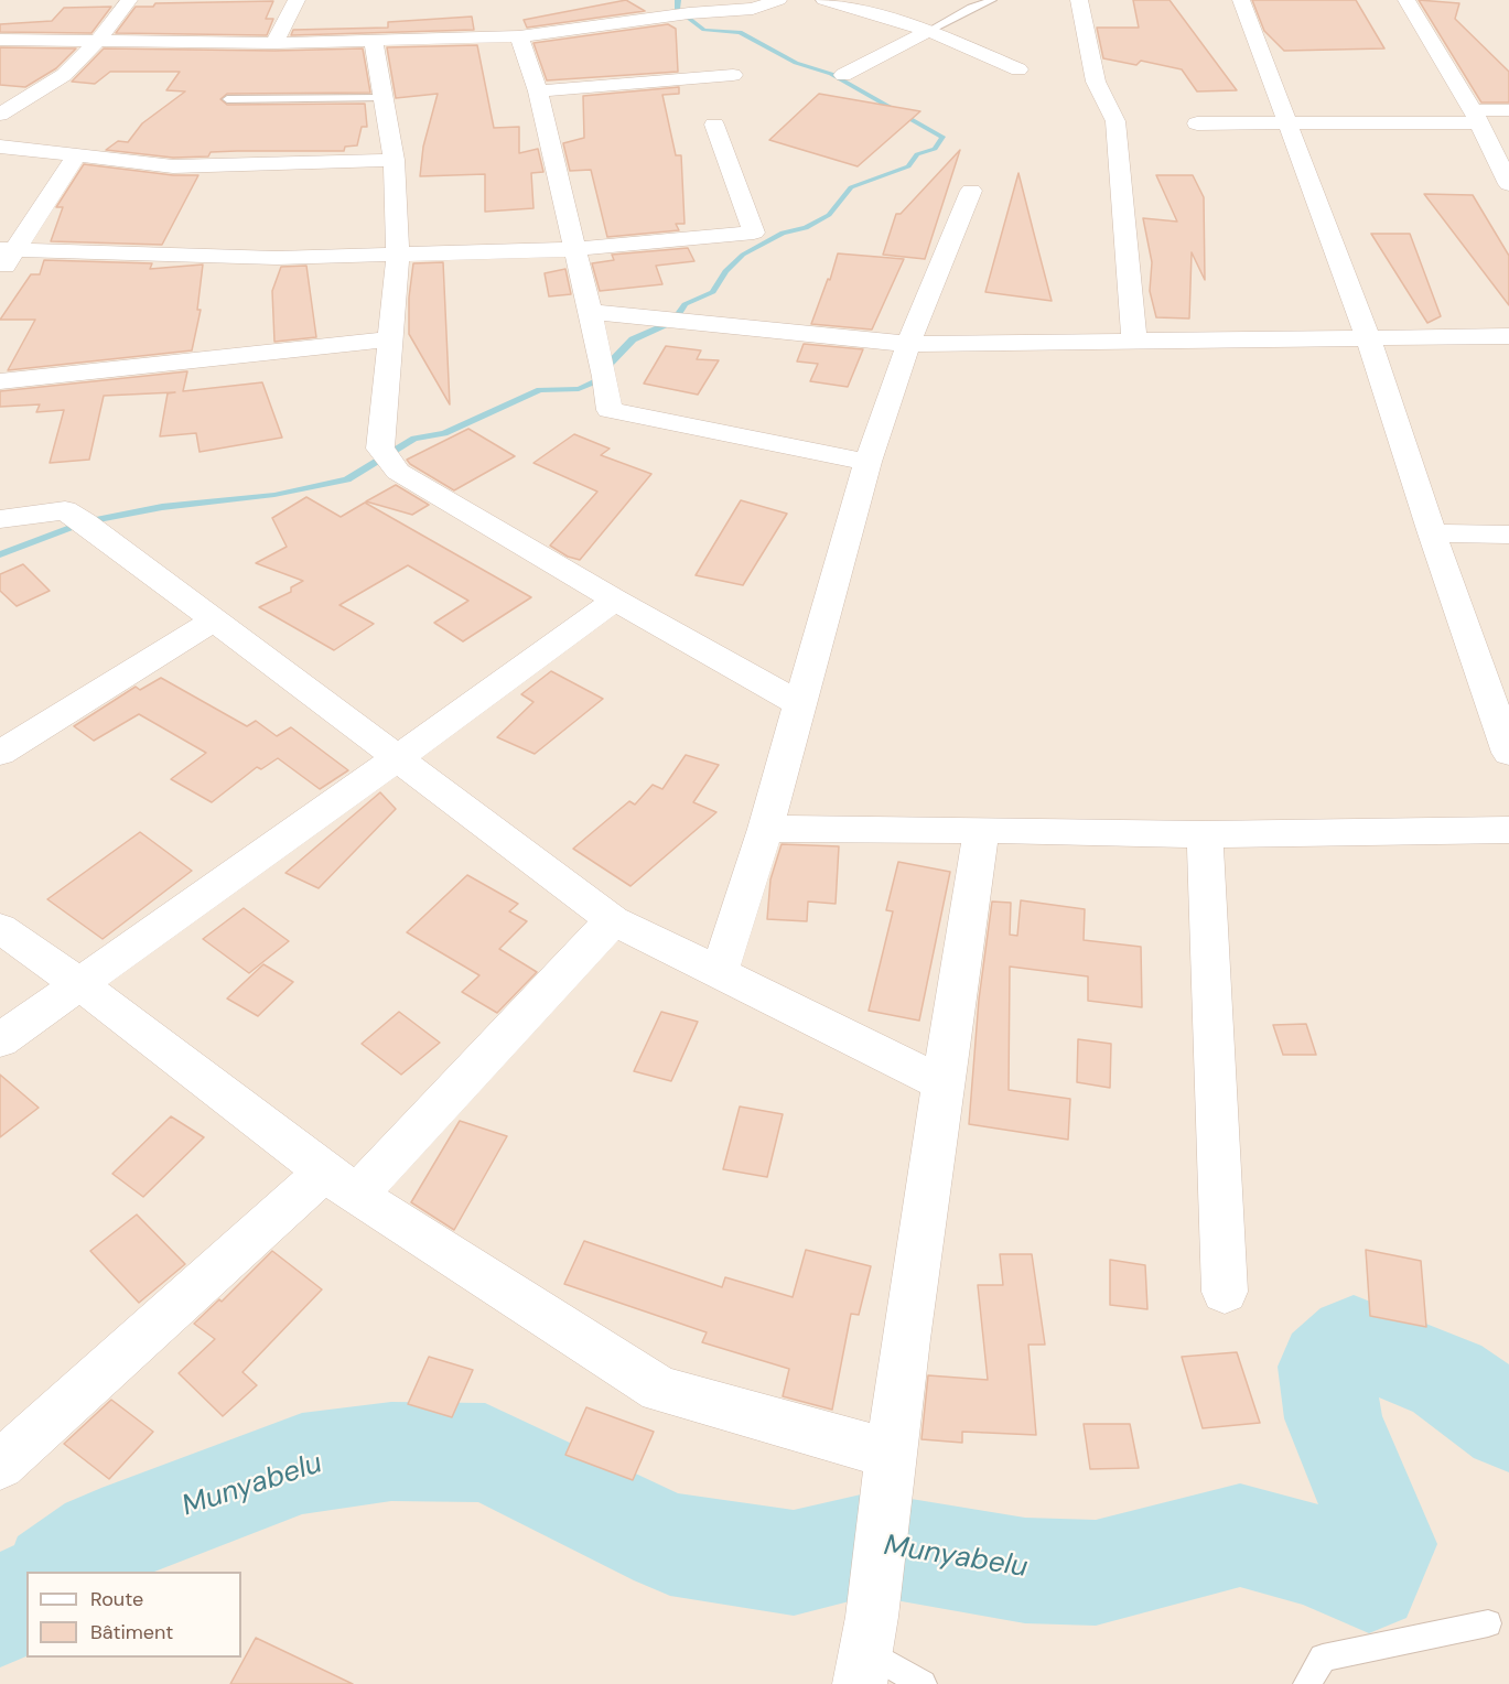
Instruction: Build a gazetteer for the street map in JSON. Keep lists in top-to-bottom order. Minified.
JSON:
{"water":["Munyabelu"],"legend":["Route","Bâtiment"]}
